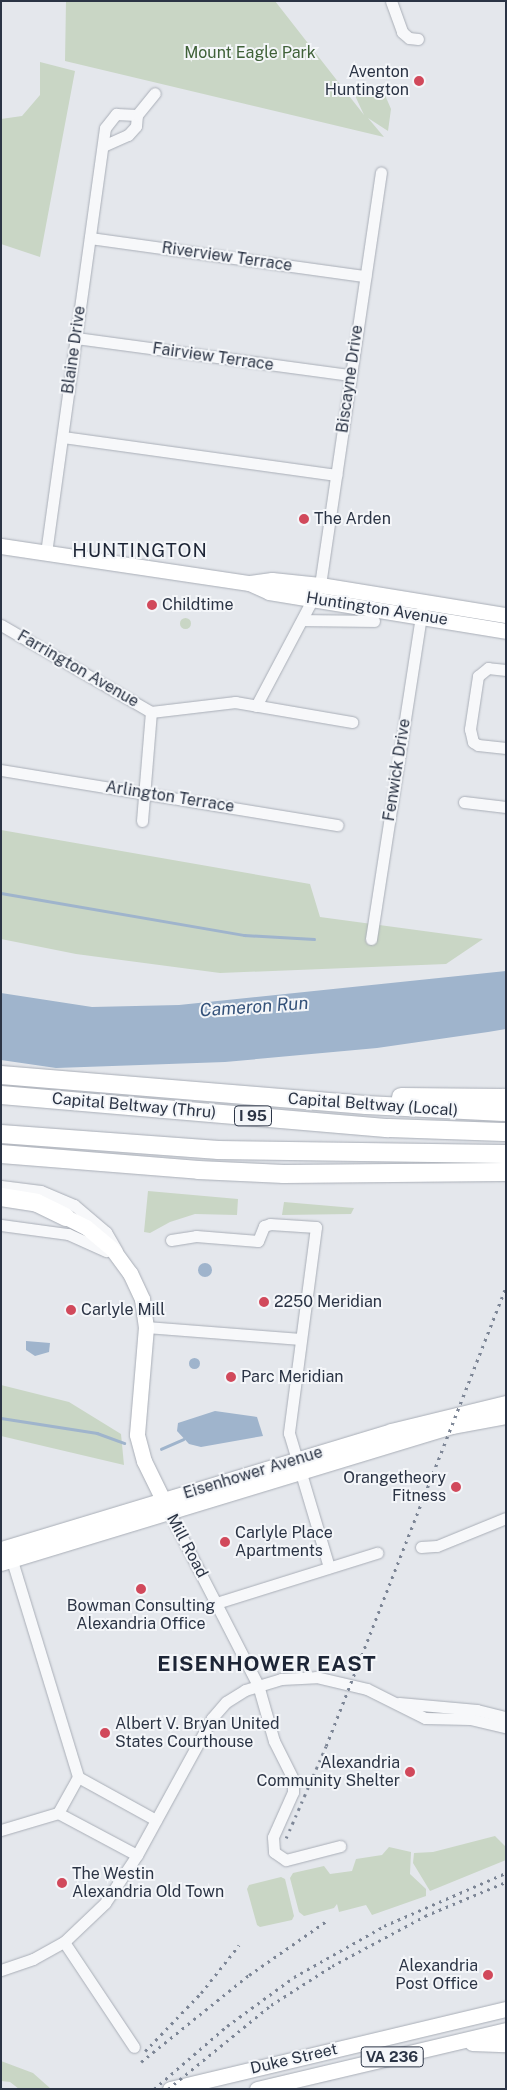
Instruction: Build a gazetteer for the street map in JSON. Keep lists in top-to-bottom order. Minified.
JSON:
{"streets":{"highway":["Capital Beltway (Local)","Capital Beltway (Thru)","I 95"],"main road":["Huntington Avenue","Eisenhower Avenue","Mill Road","VA 236","Duke Street"],"street":["Riverview Terrace","Blaine Drive","Fairview Terrace","Biscayne Drive","Farrington Avenue","Fenwick Drive","Arlington Terrace"]},"crossings":[["Riverview Terrace","Blaine Drive"],["Riverview Terrace","Biscayne Drive"],["Blaine Drive","Fairview Terrace"],["Blaine Drive","Huntington Avenue"],["Fairview Terrace","Biscayne Drive"],["Biscayne Drive","Huntington Avenue"],["Huntington Avenue","Fenwick Drive"],["Eisenhower Avenue","Mill Road"]],"districts":["HUNTINGTON","EISENHOWER EAST"],"water":["Cameron Run"],"parks":["Mount Eagle Park"],"places":["Aventon Huntington","The Arden","Childtime","2250 Meridian","Carlyle Mill","Parc Meridian","Orangetheory Fitness","Carlyle Place Apartments","Bowman Consulting Alexandria Office","Albert V. Bryan United States Courthouse","Alexandria Community Shelter","The Westin Alexandria Old Town","Alexandria Post Office"]}
